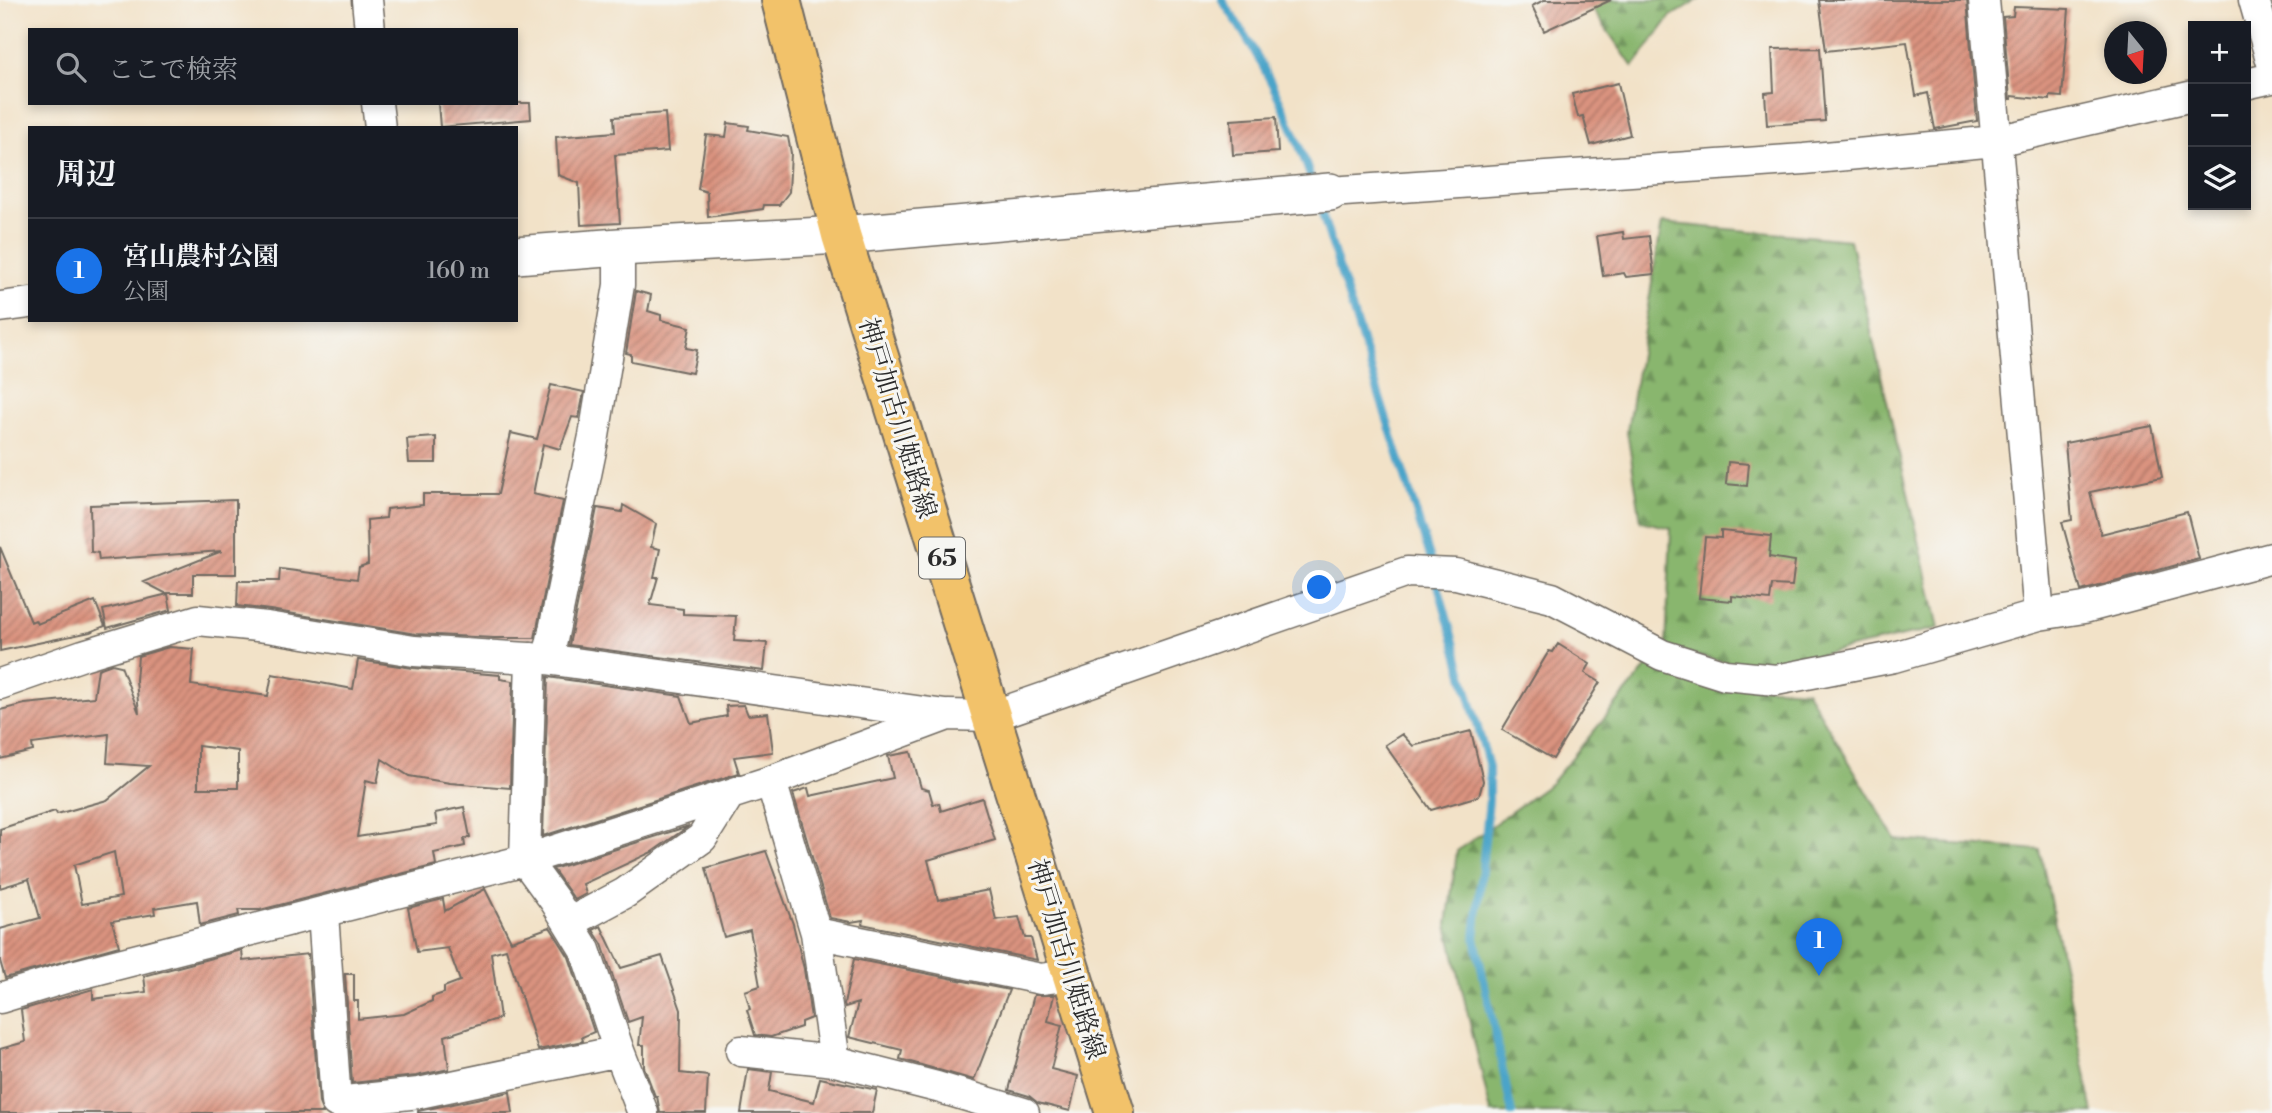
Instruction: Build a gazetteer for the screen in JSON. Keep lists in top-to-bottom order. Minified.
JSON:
{"streets":{"main road":["神戸加古川姫路線","65"]},"north":"bottom","page":{"map_buttons":["+","−"],"search":"ここで検索","heading":"周辺","list":[{"mark":"1","name":"宮山農村公園","note":"公園","value":"160 m"}],"pins":"1"}}
